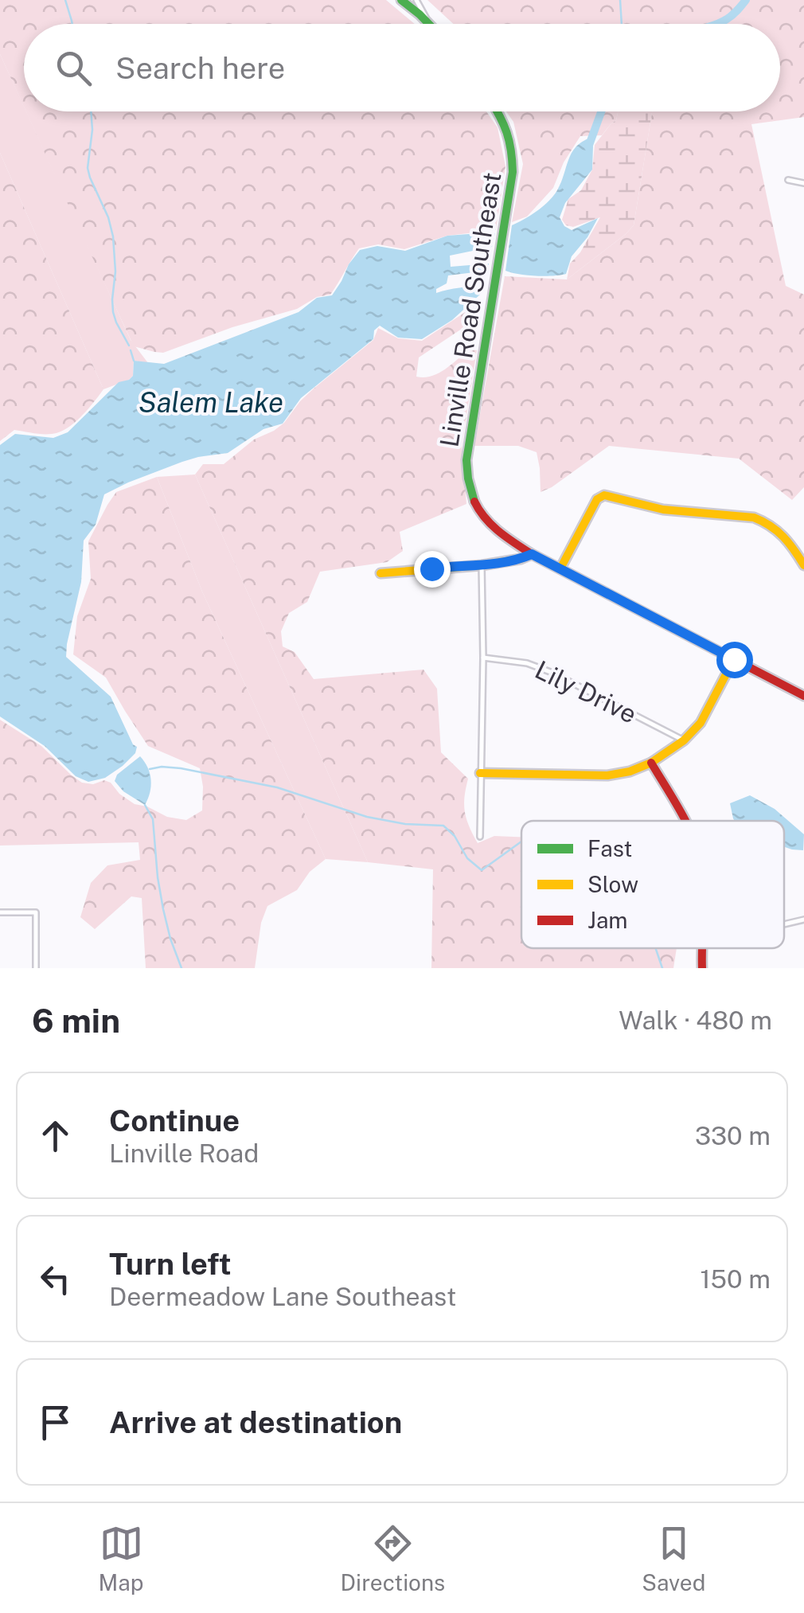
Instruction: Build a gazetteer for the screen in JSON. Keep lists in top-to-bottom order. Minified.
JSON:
{"streets":{"street":["Linville Road Southeast","Lily Drive"]},"water":["Salem Lake"],"legend":["Fast","Slow","Jam"],"page":{"search":"Search here","heading":["6 min","Walk · 480 m"],"list":[["Continue","Linville Road","330 m"],["Turn left","Deermeadow Lane Southeast","150 m"],"Arrive at destination"],"nav":["Map","Directions","Saved"]}}
